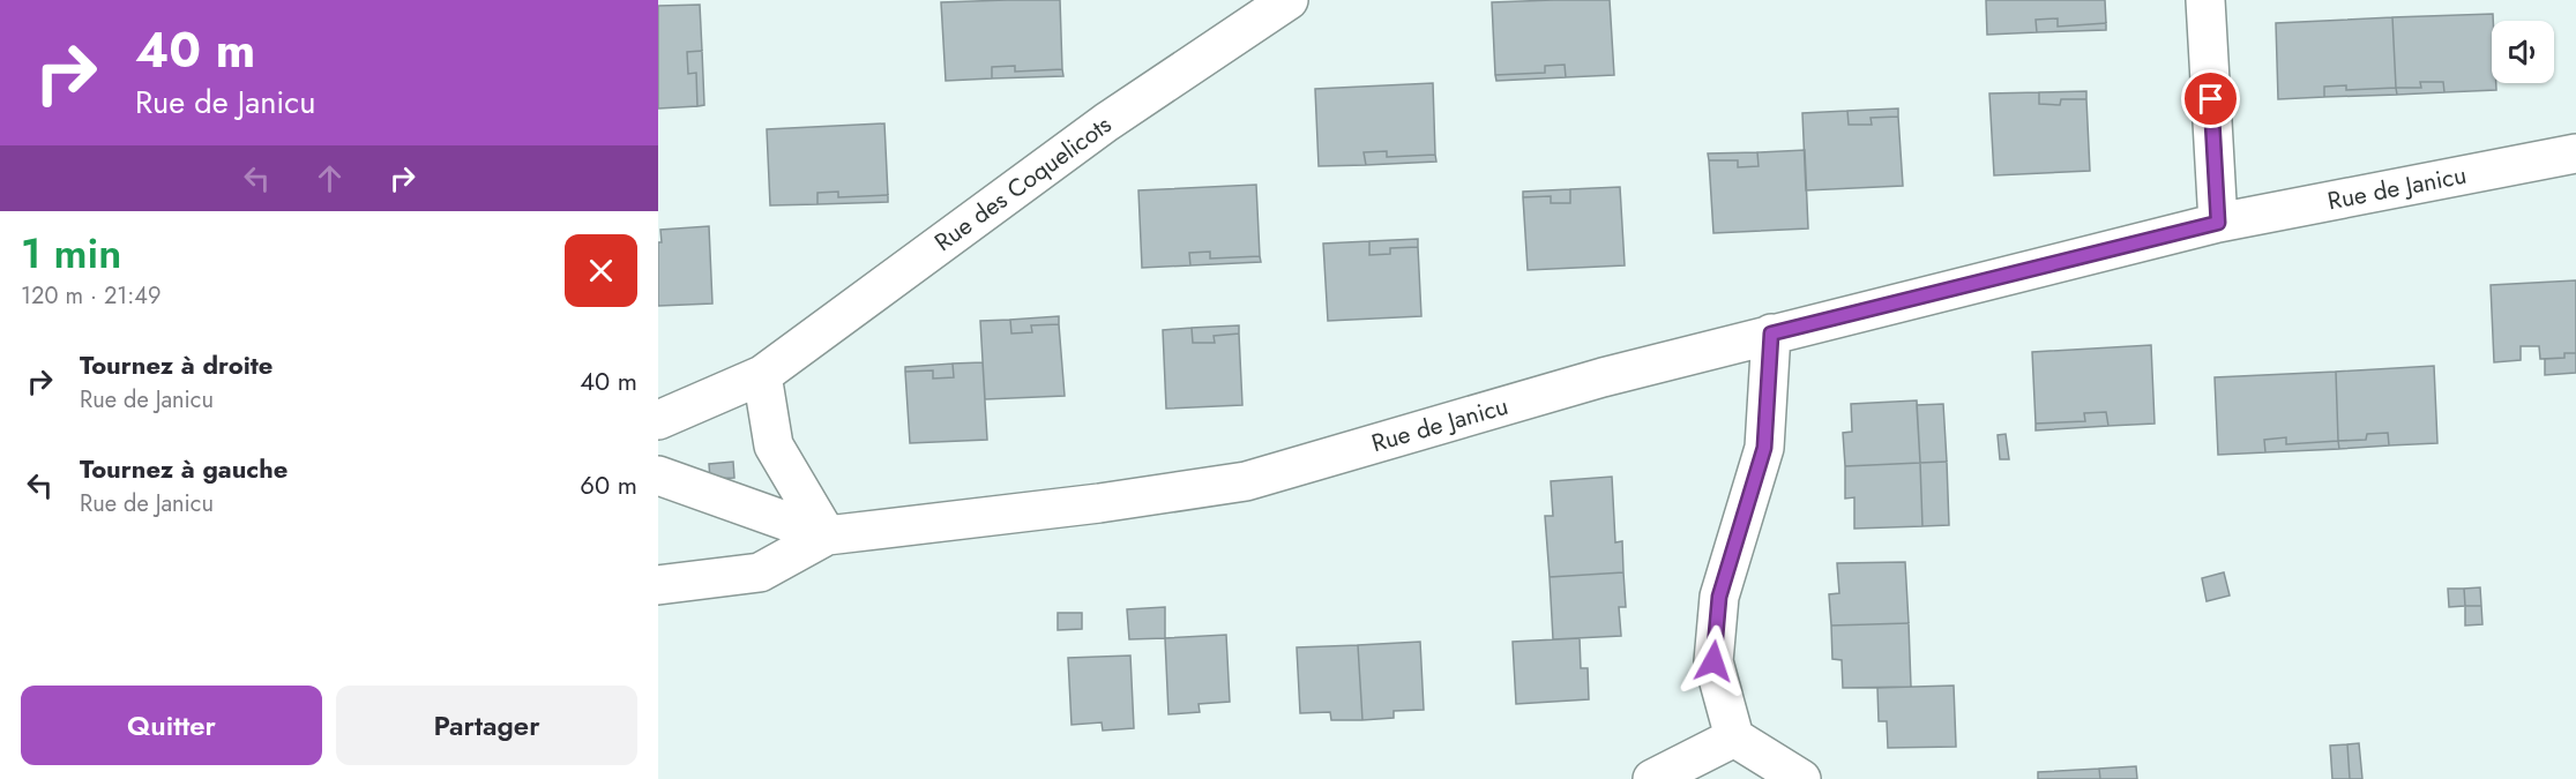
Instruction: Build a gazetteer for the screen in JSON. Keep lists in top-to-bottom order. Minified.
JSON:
{"streets":{"street":["Rue des Coquelicots","Rue de Janicu"]},"page":{"turn":["40 m","Rue de Janicu"],"heading":["1 min","120 m · 21:49"],"list":[{"name":"Tournez à droite","note":"Rue de Janicu","value":"40 m"},{"name":"Tournez à gauche","note":"Rue de Janicu","value":"60 m"}],"buttons":["Quitter","Partager"]}}
